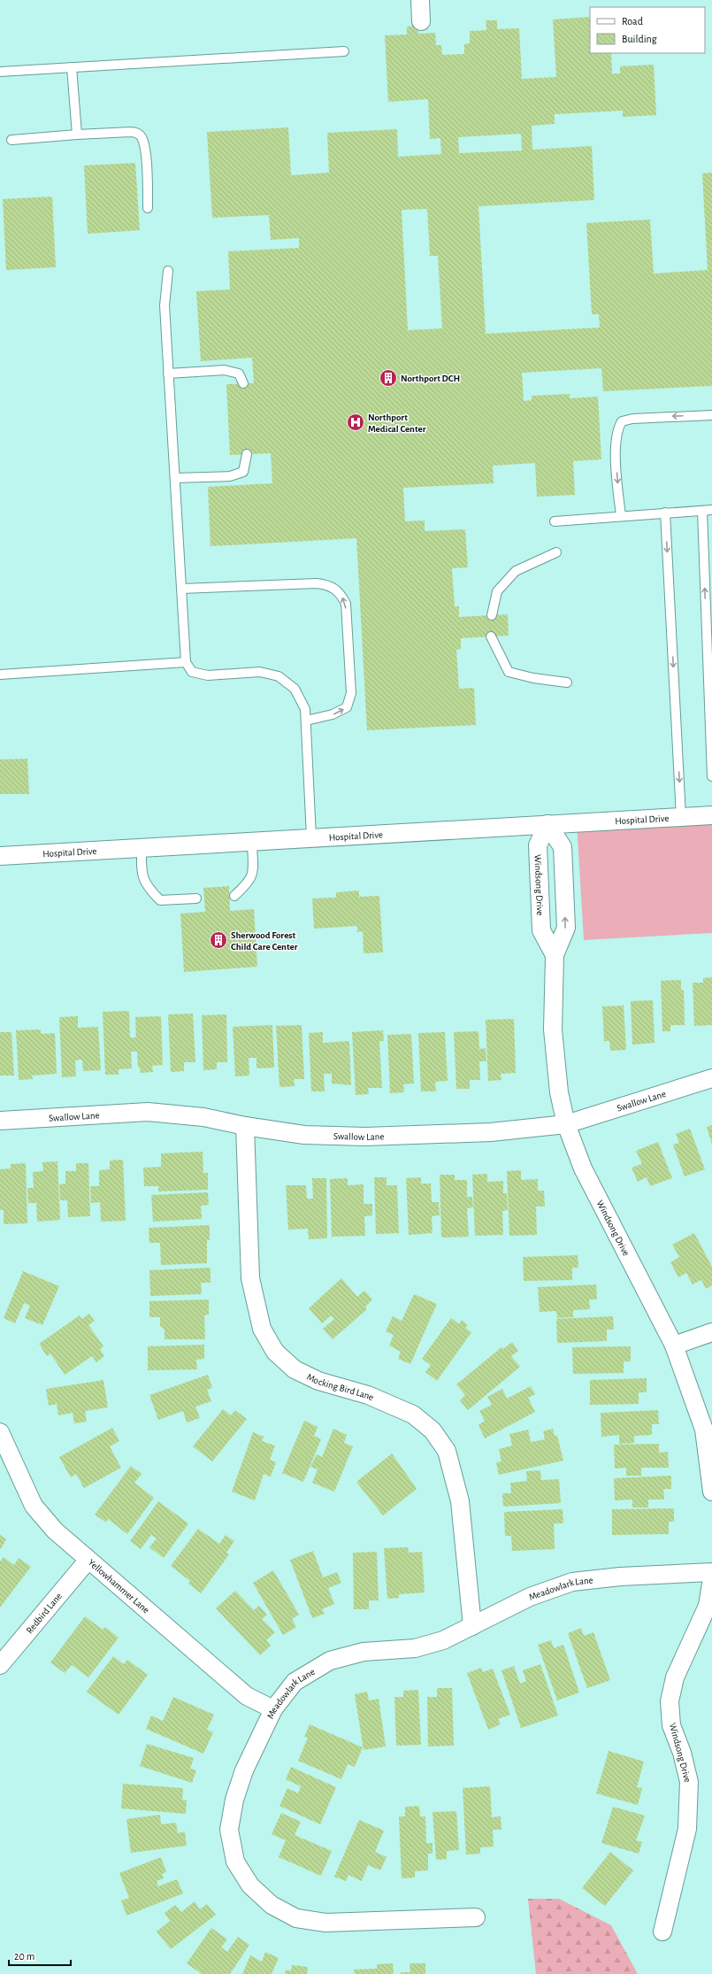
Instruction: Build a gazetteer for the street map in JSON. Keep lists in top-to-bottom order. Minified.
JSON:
{"streets":{"street":["Hospital Drive","Windsong Drive","Swallow Lane","Mocking Bird Lane","Yellowhammer Lane","Meadowlark Lane","Redbird Lane"]},"crossings":[["Hospital Drive","Windsong Drive"],["Windsong Drive","Swallow Lane"],["Swallow Lane","Mocking Bird Lane"],["Mocking Bird Lane","Meadowlark Lane"],["Yellowhammer Lane","Meadowlark Lane"],["Yellowhammer Lane","Redbird Lane"]],"places":{"building":["Northport DCH","Sherwood Forest Child Care Center"],"hospital":["Northport Medical Center"]},"legend":["Road","Building"],"scale_bar":"20 m"}
